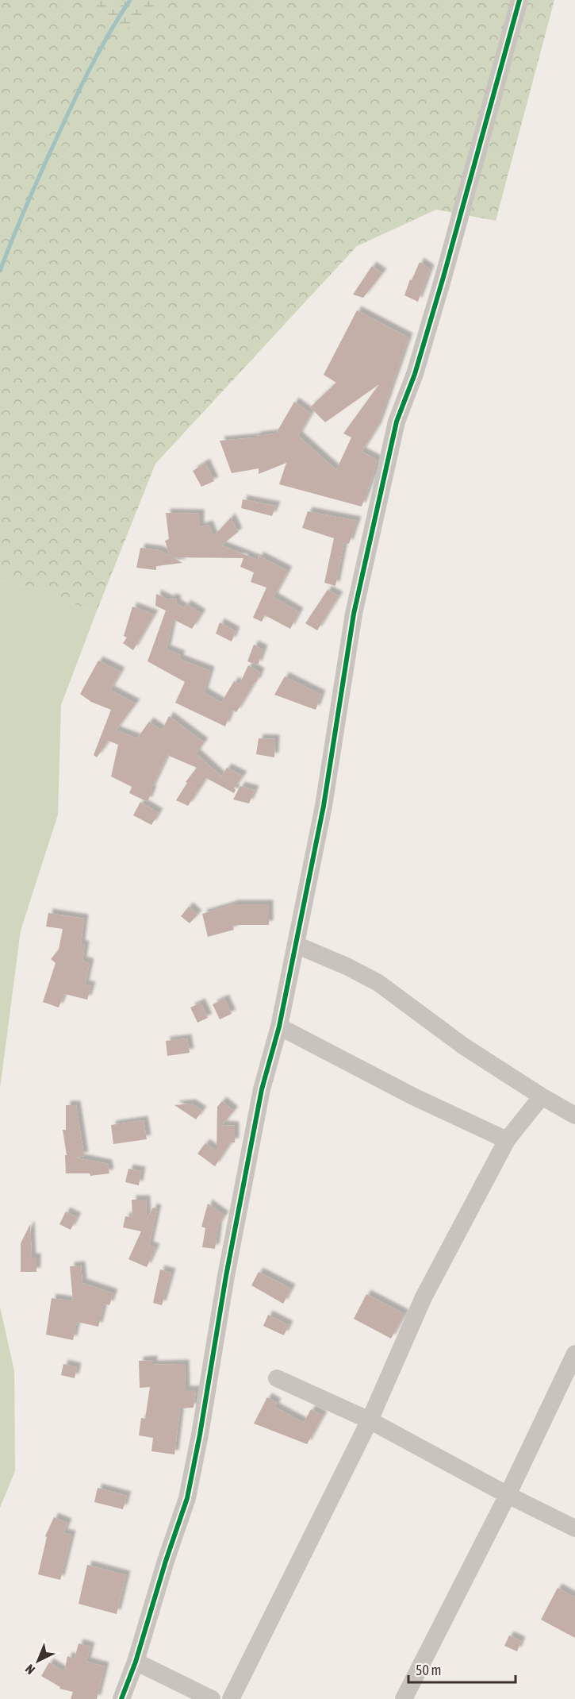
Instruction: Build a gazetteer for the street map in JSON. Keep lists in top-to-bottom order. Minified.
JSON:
{"scale_bar":"50 m","north":"bottom left"}
